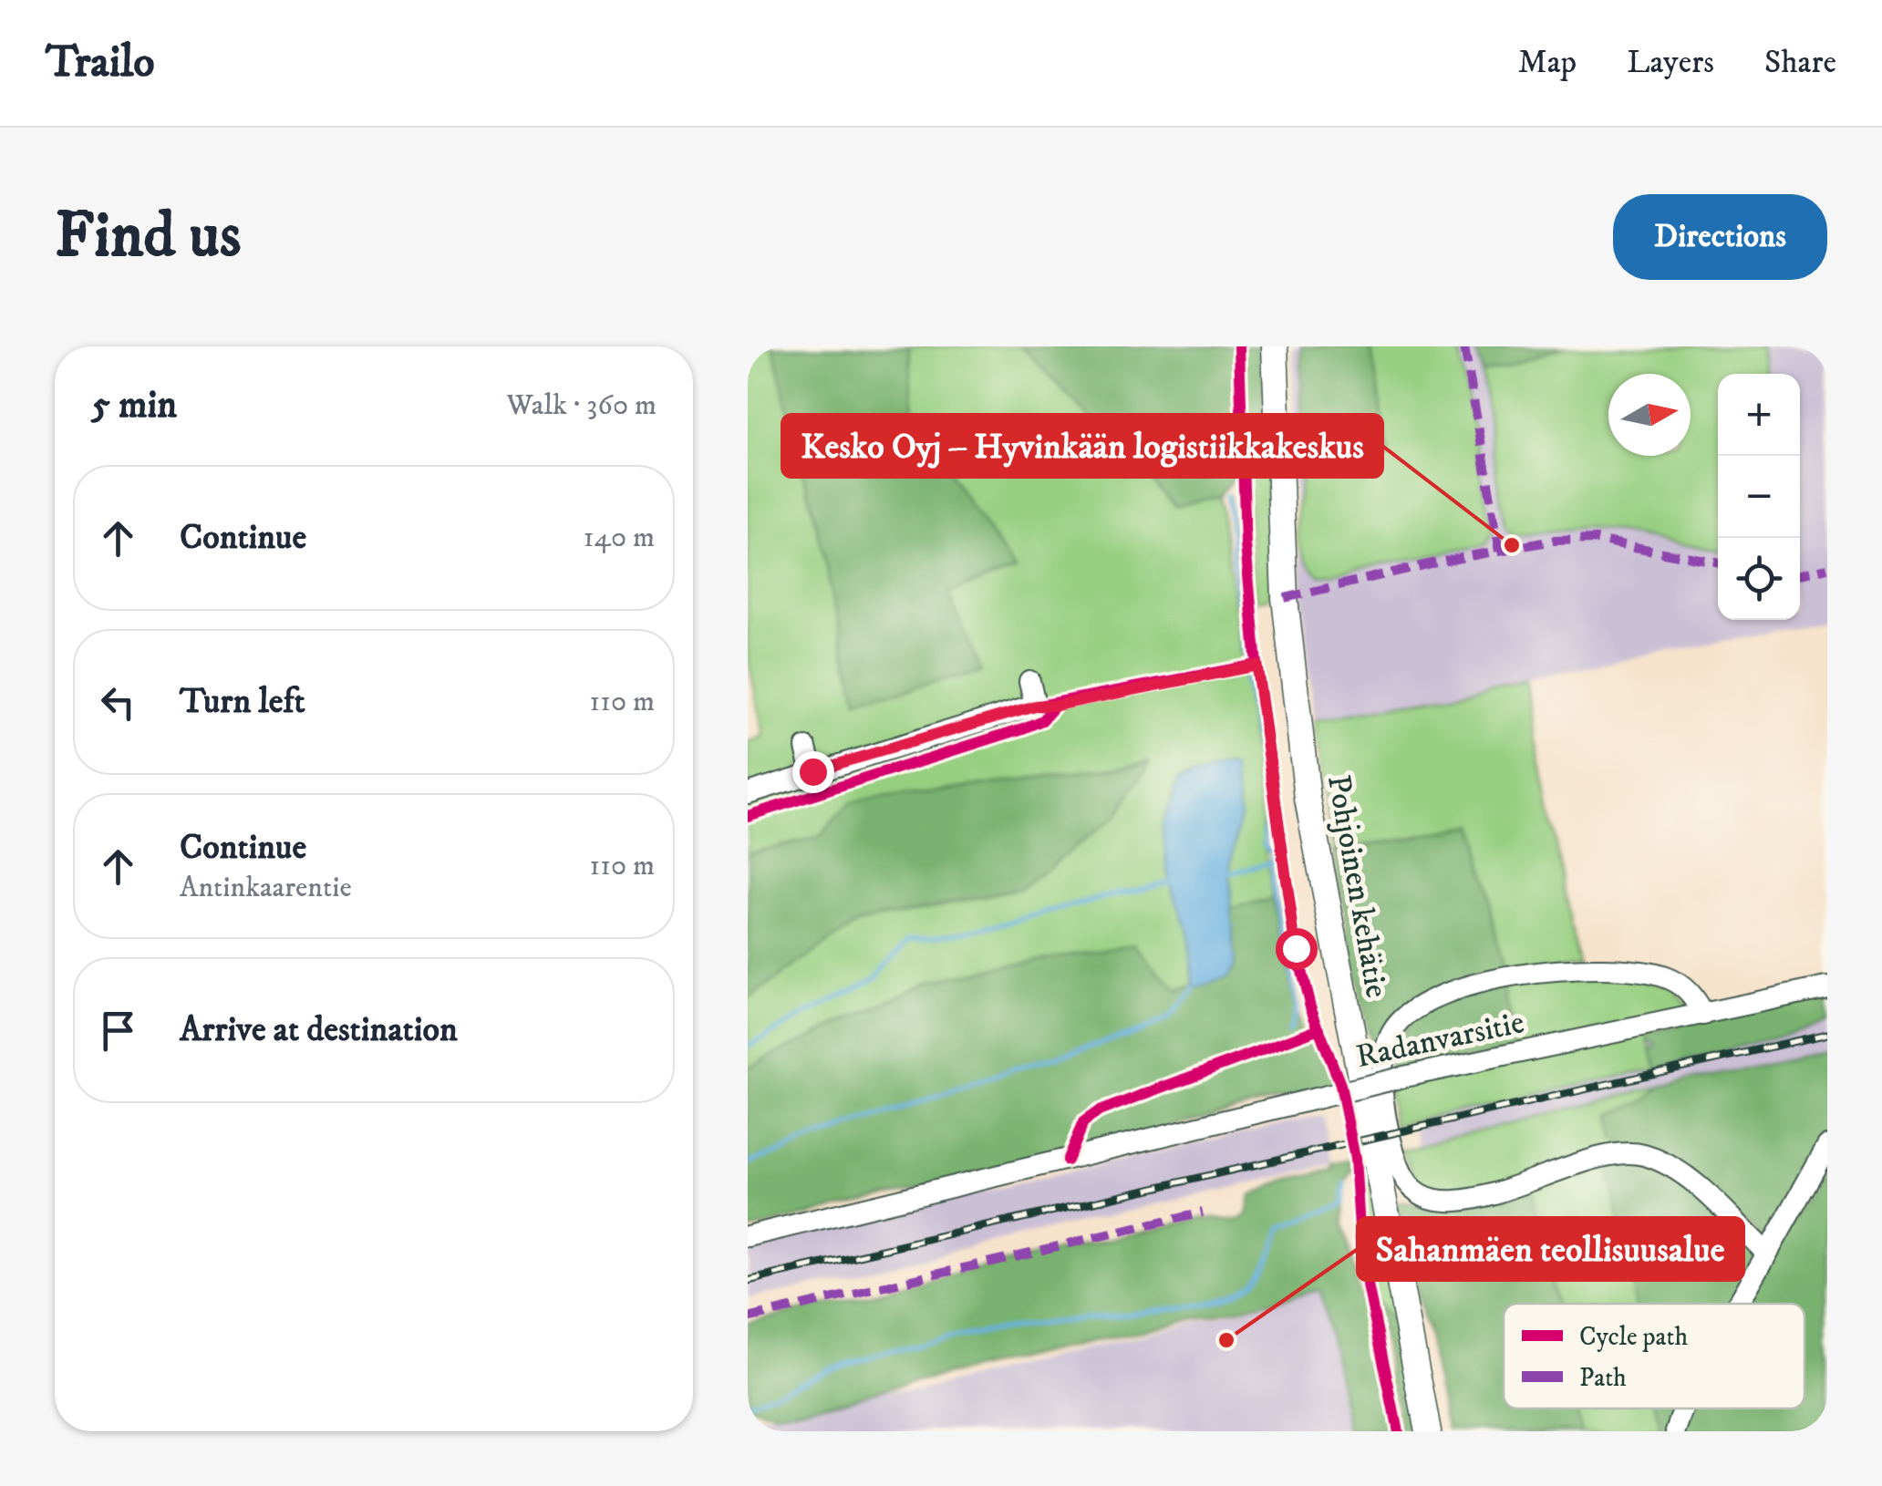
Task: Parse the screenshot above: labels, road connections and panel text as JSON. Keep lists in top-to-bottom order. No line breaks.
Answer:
{"streets":{"main road":["Pohjoinen kehätie"],"street":["Radanvarsitie"]},"places":["Kesko Oyj – Hyvinkään logistiikkakeskus","Sahanmäen teollisuusalue"],"legend":["Cycle path","Path"],"north":"right","page":{"header":"Trailo","nav":["Map","Layers","Share"],"buttons":"Directions","title":"Find us","heading":["5 min","Walk · 360 m"],"map_buttons":["+","−"],"list":[["Continue","140 m"],["Turn left","110 m"],["Continue","Antinkaarentie","110 m"],"Arrive at destination"]}}
